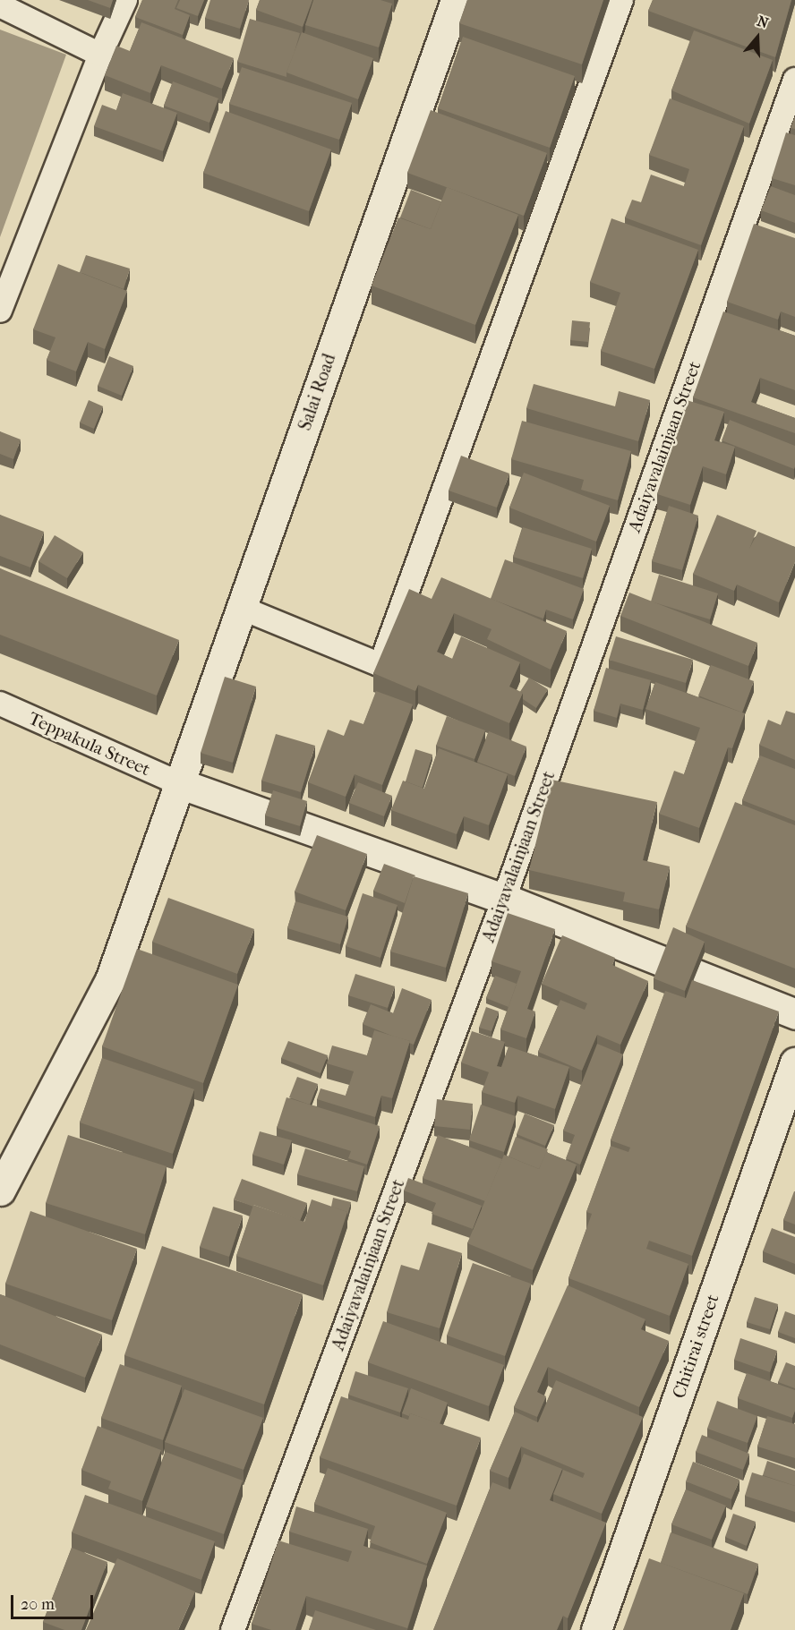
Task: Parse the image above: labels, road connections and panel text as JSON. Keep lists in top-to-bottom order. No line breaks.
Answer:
{"streets":{"main road":["Salai Road","Chitirai street"],"street":["Adaiyavalainjaan Street","Teppakula Street"]},"crossings":[["Salai Road","Teppakula Street"]],"scale_bar":"20 m","north":"top"}
